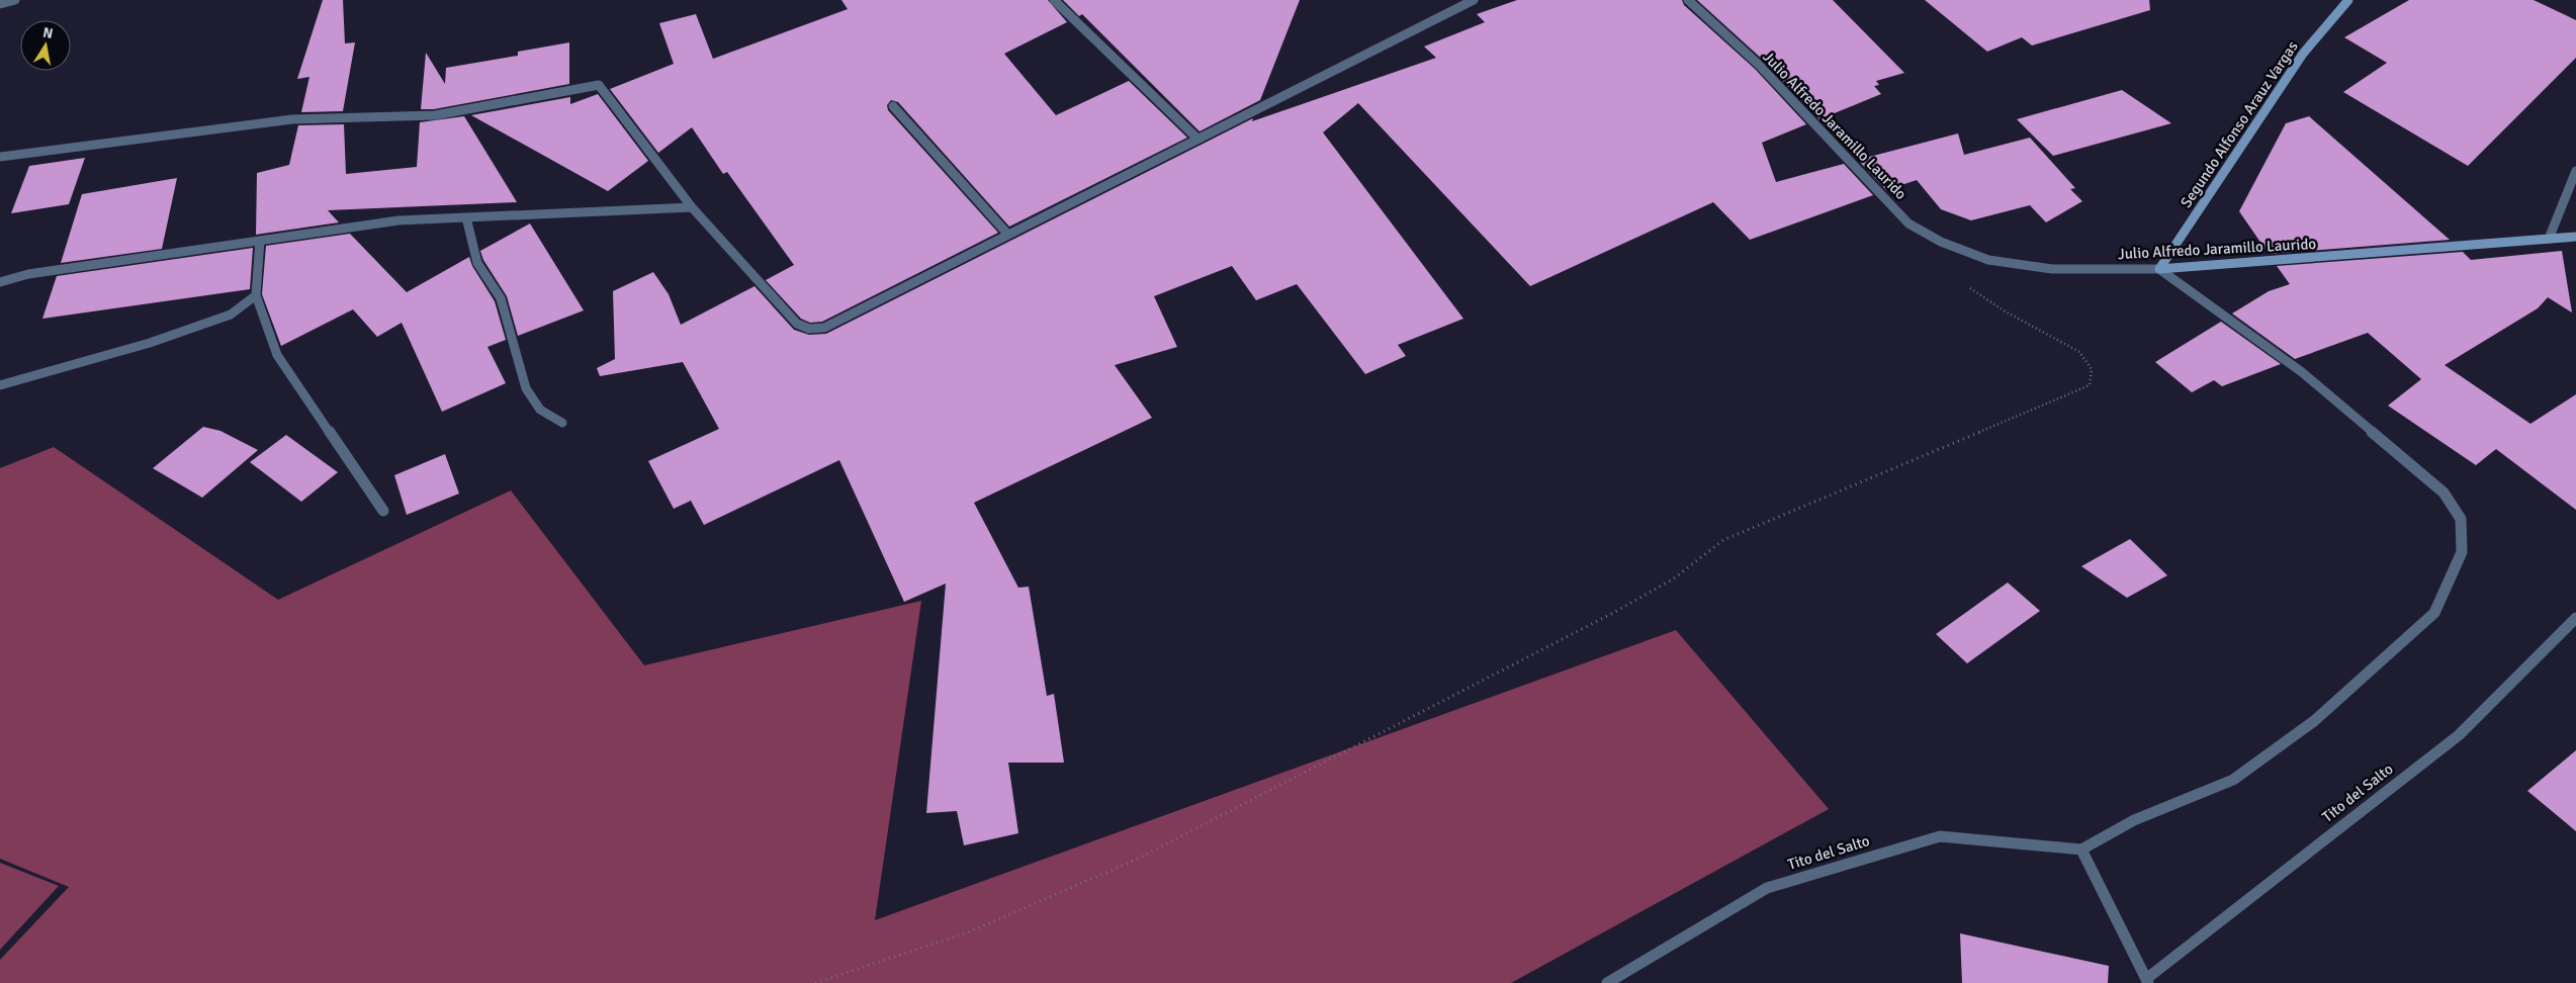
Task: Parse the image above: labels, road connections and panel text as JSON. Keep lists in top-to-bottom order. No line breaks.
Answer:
{"streets":{"street":["Segundo Alfonso Arauz Vargas","Julio Alfredo Jaramillo Laurido","Tito del Salto"]},"crossings":[["Segundo Alfonso Arauz Vargas","Julio Alfredo Jaramillo Laurido"]],"north":"top"}
